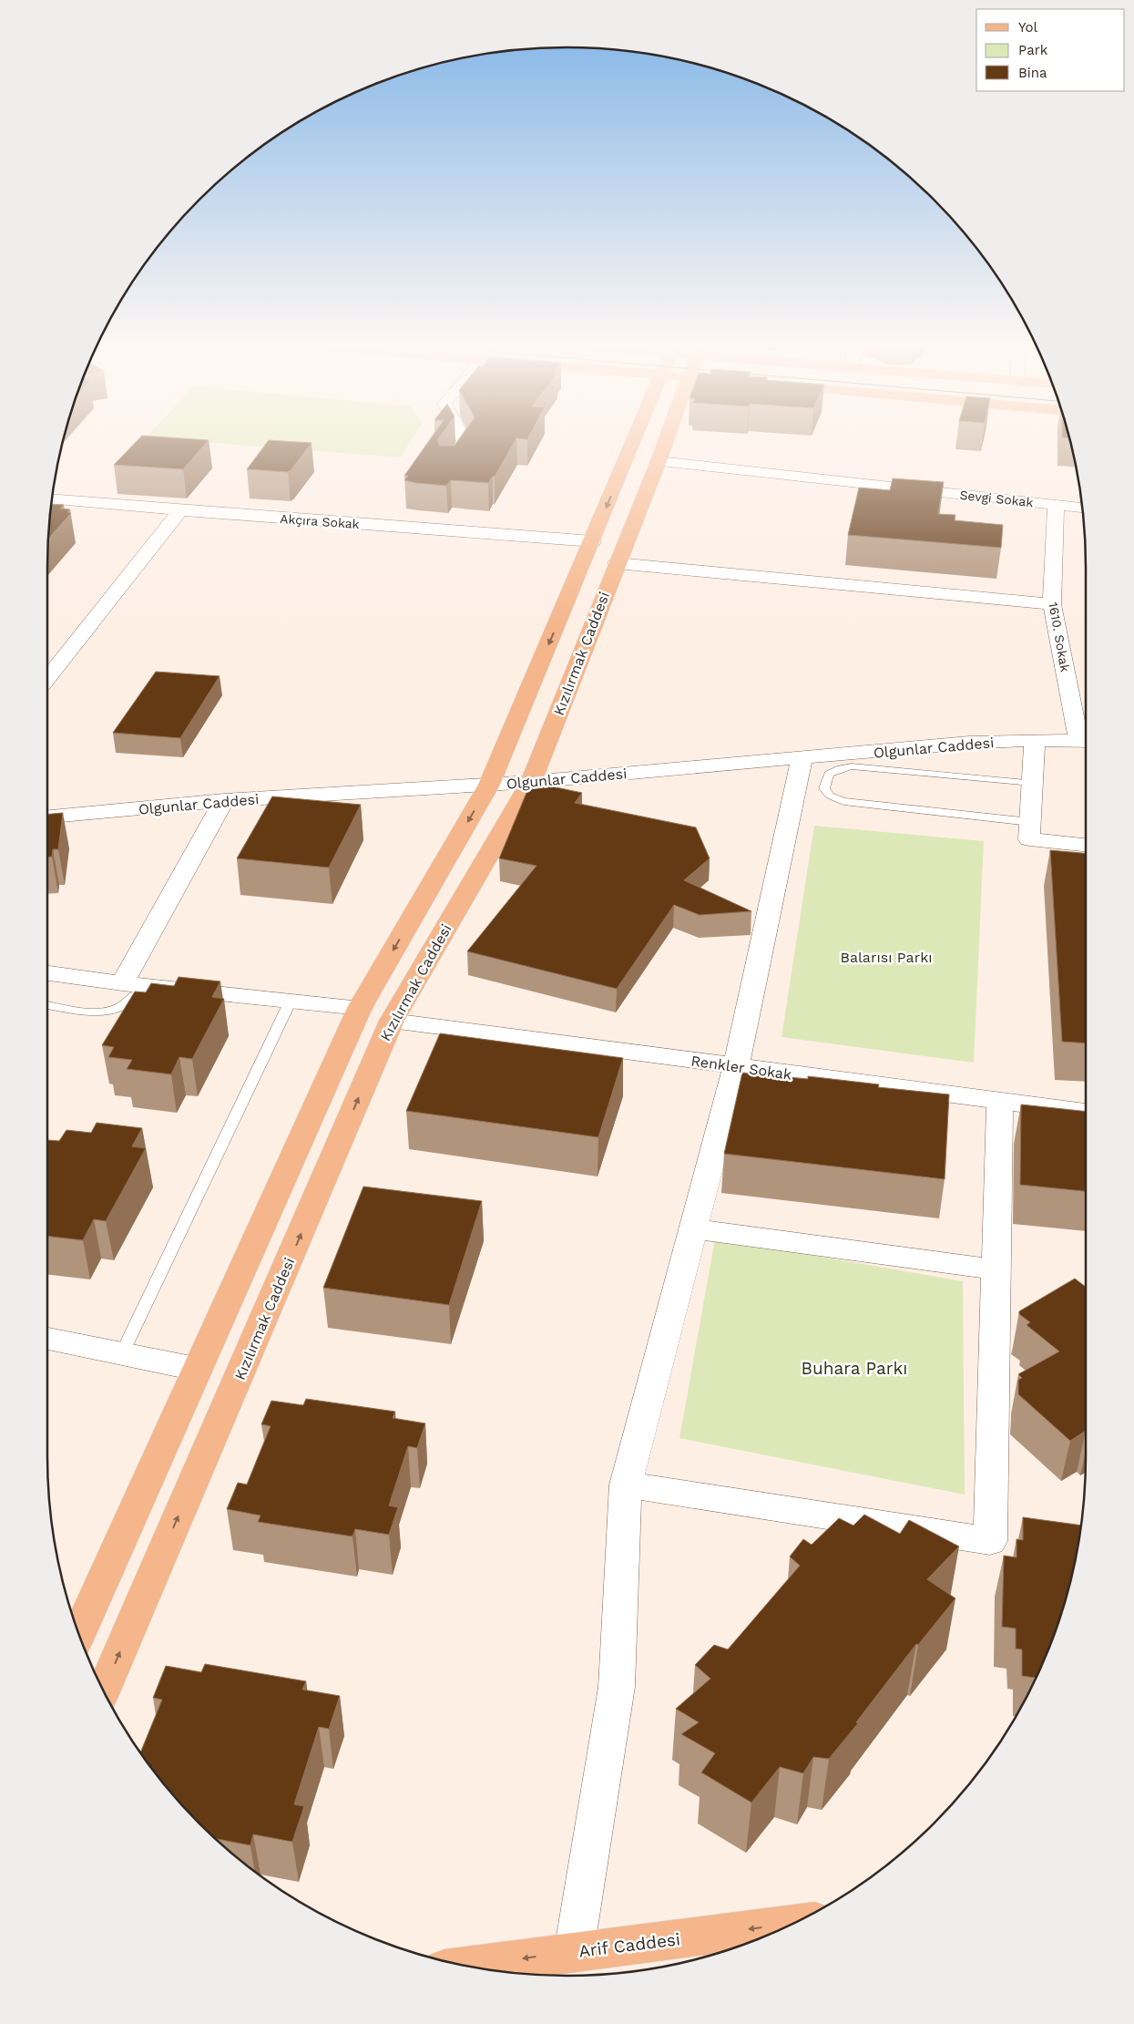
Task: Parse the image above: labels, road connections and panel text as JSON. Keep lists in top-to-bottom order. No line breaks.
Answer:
{"streets":{"main road":["Kızılırmak Caddesi","Arif Caddesi"],"street":["Sevgi Sokak","Akçıra Sokak","1610. Sokak","Olgunlar Caddesi","Renkler Sokak"]},"crossings":[["Sevgi Sokak","1610. Sokak"],["Sevgi Sokak","Kızılırmak Caddesi"],["1610. Sokak","Olgunlar Caddesi"],["Kızılırmak Caddesi","Olgunlar Caddesi"],["Kızılırmak Caddesi","Renkler Sokak"]],"one_way":["Arif Caddesi"],"parks":["Balarısı Parkı","Buhara Parkı"],"legend":["Yol","Park","Bina"]}
